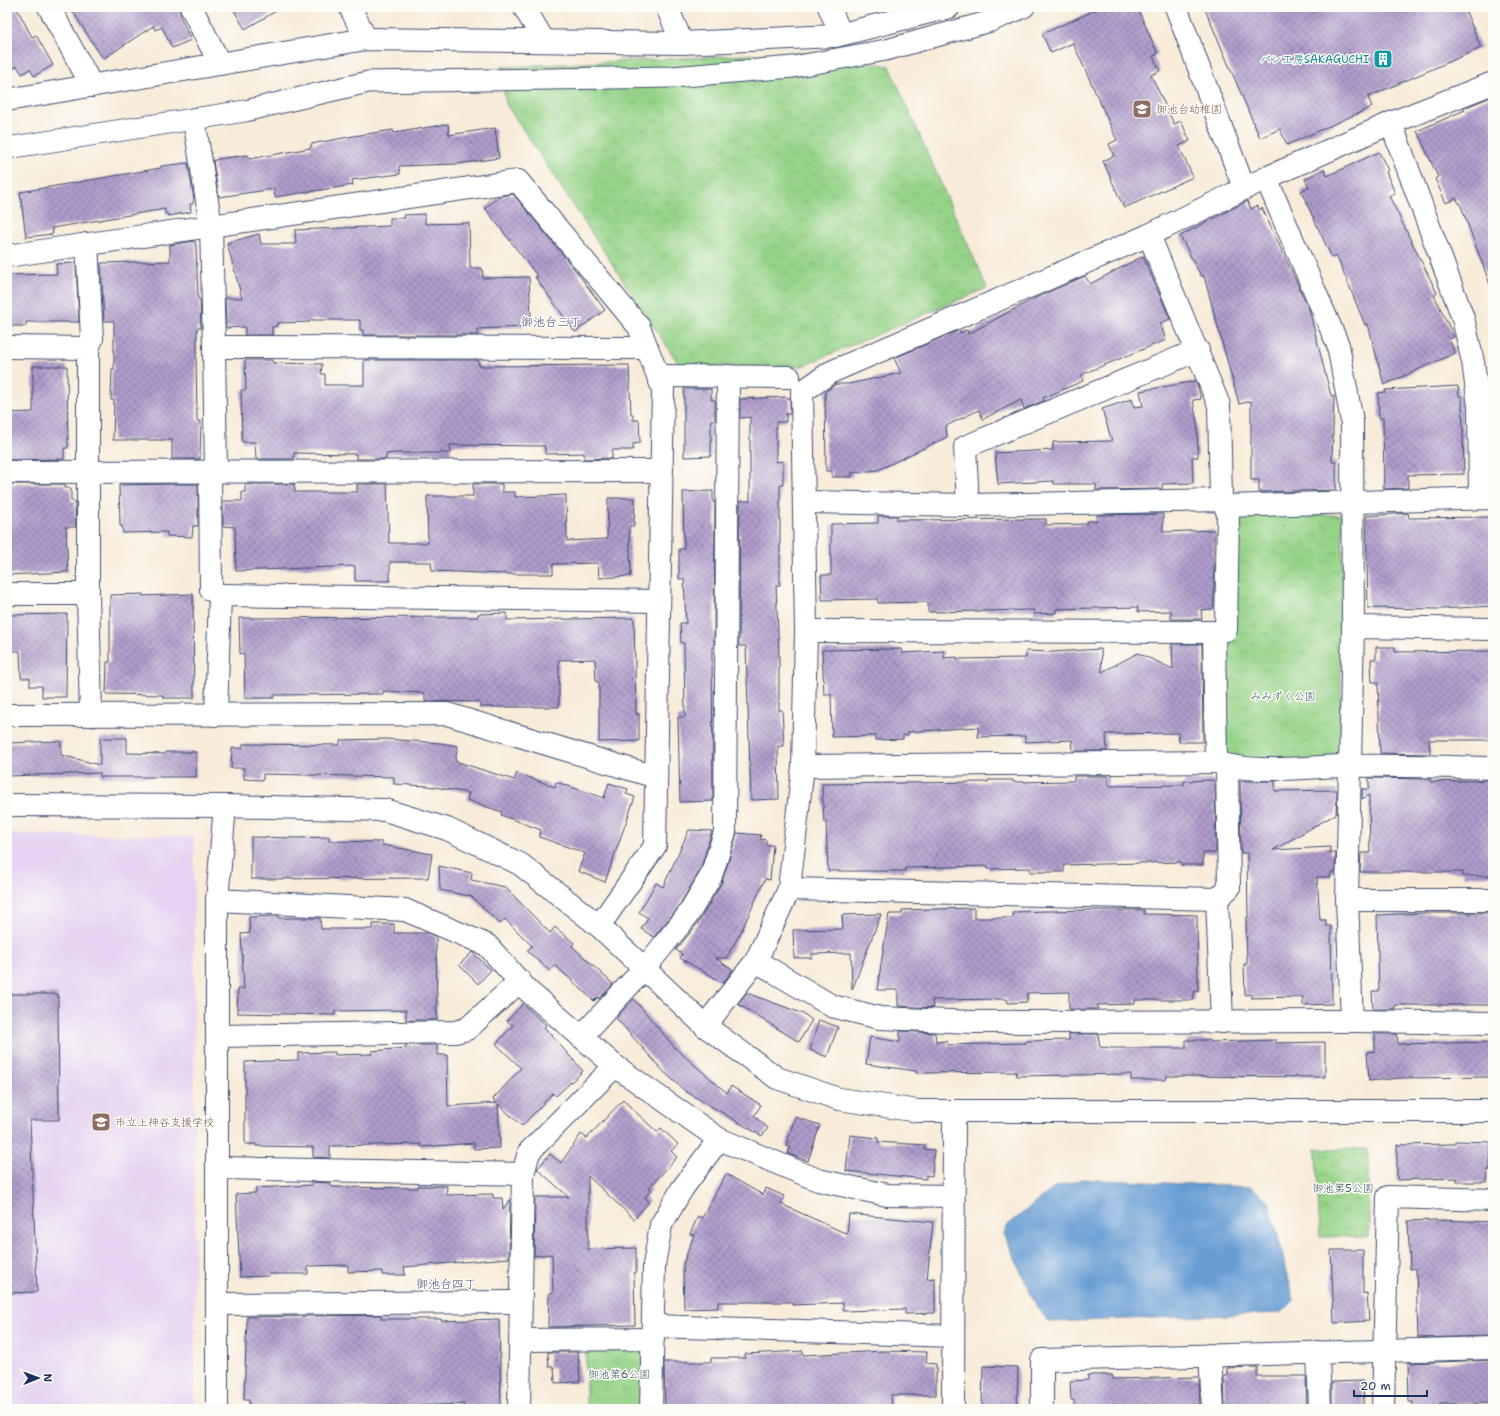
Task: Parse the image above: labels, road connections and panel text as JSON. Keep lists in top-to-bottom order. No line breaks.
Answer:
{"districts":["御池台三丁","御池台四丁"],"parks":["みみずく公園","御池第5公園","御池第6公園"],"places":{"building":["パン工房SAKAGUCHI"],"school or university":["御池台幼稚園","市立上神谷支援学校"]},"scale_bar":"20 m","north":"right"}
